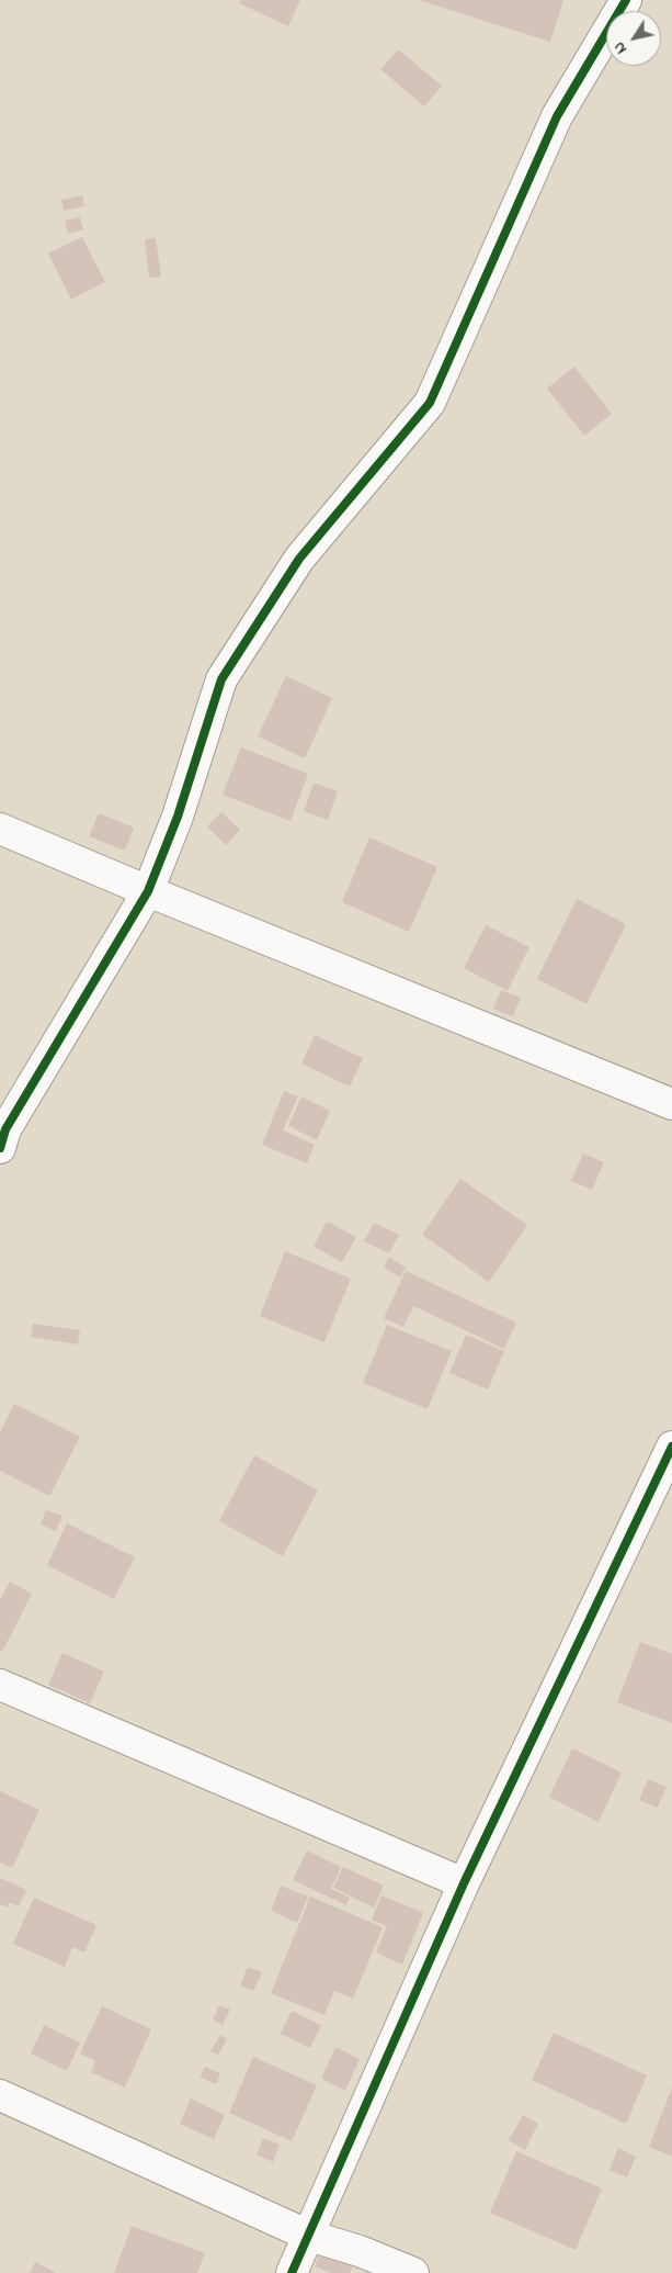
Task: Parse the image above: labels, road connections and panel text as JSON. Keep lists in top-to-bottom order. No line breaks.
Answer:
{"north":"bottom left"}
